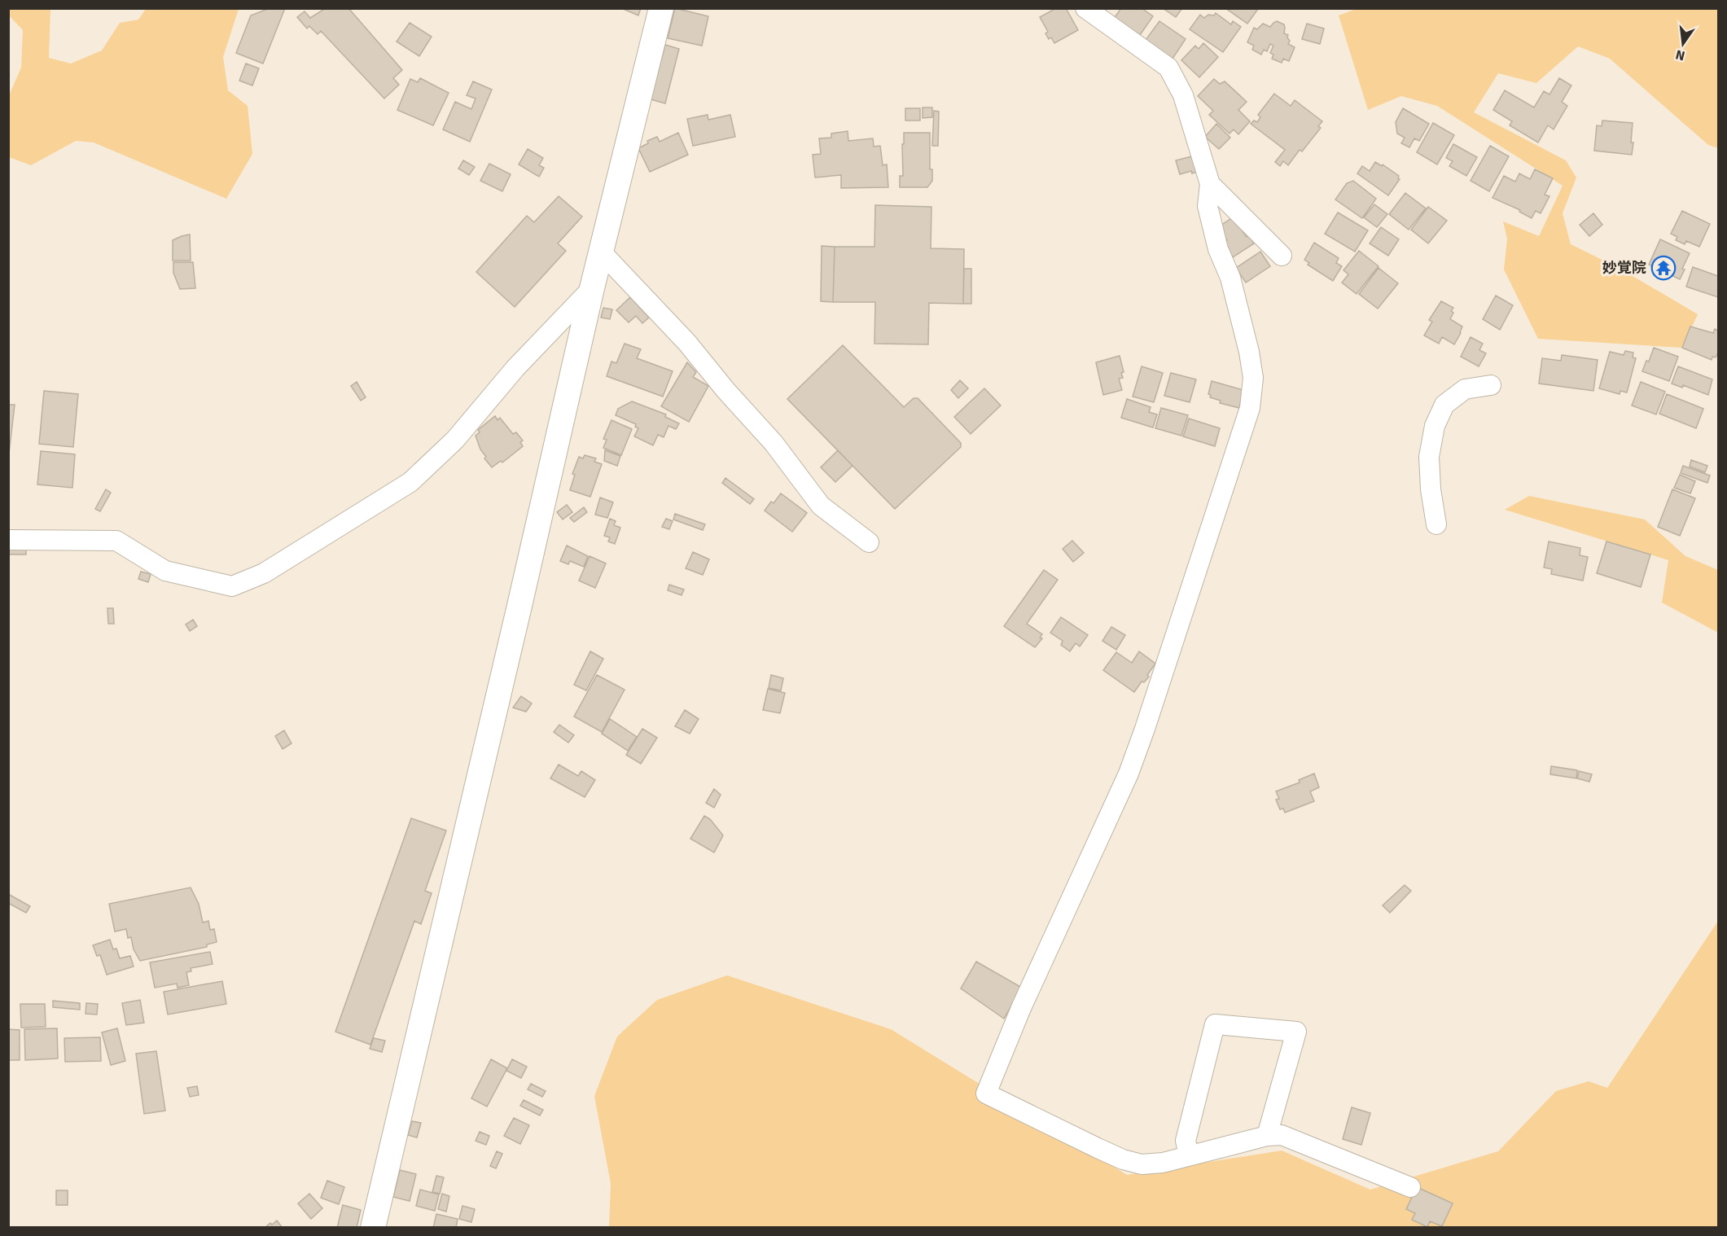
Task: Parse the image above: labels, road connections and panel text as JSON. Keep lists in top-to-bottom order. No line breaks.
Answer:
{"places":{"temple":["妙覚院"]},"north":"bottom"}
